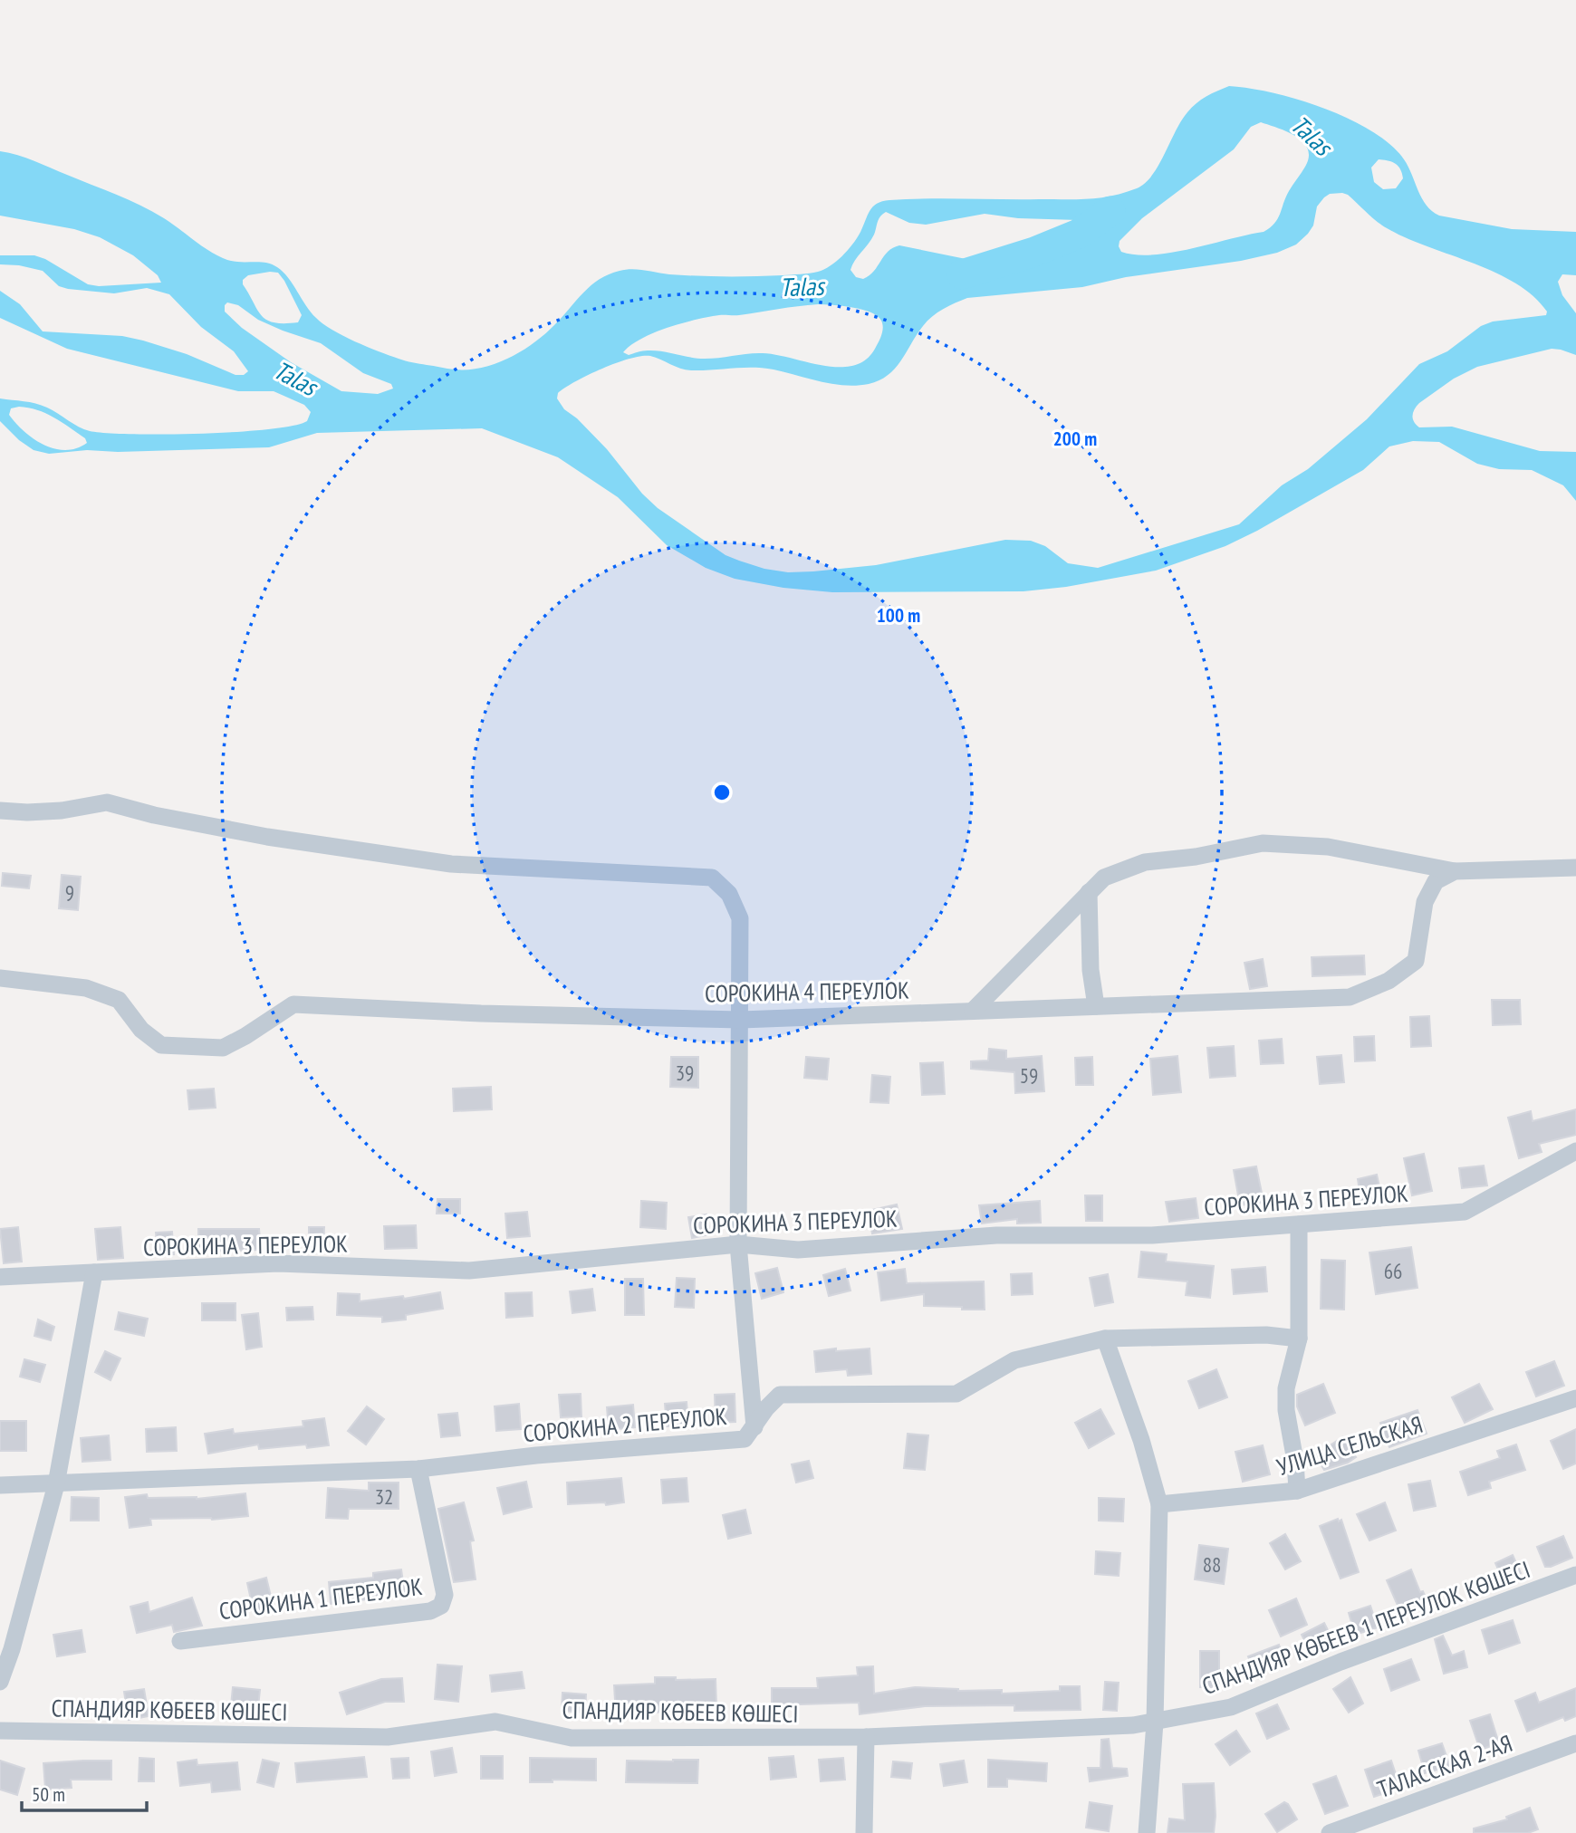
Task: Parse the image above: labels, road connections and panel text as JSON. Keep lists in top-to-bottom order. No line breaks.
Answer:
{"streets":{"street":["СОРОКИНА 4 ПЕРЕУЛОК","СОРОКИНА 3 ПЕРЕУЛОК","СОРОКИНА 2 ПЕРЕУЛОК","УЛИЦА СЕЛЬСКАЯ","СОРОКИНА 1 ПЕРЕУЛОК","СПАНДИЯР КӨБЕЕВ 1 ПЕРЕУЛОК КӨШЕСІ","СПАНДИЯР КӨБЕЕВ КӨШЕСІ","ТАЛАССКАЯ 2-АЯ"]},"crossings":[["СОРОКИНА 2 ПЕРЕУЛОК","СОРОКИНА 1 ПЕРЕУЛОК"],["СПАНДИЯР КӨБЕЕВ 1 ПЕРЕУЛОК КӨШЕСІ","СПАНДИЯР КӨБЕЕВ КӨШЕСІ"]],"water":["Talas"],"house_numbers":["9","39","59","66","32","88"],"scale_bar":"50 m","rings":["200 m","100 m"]}
